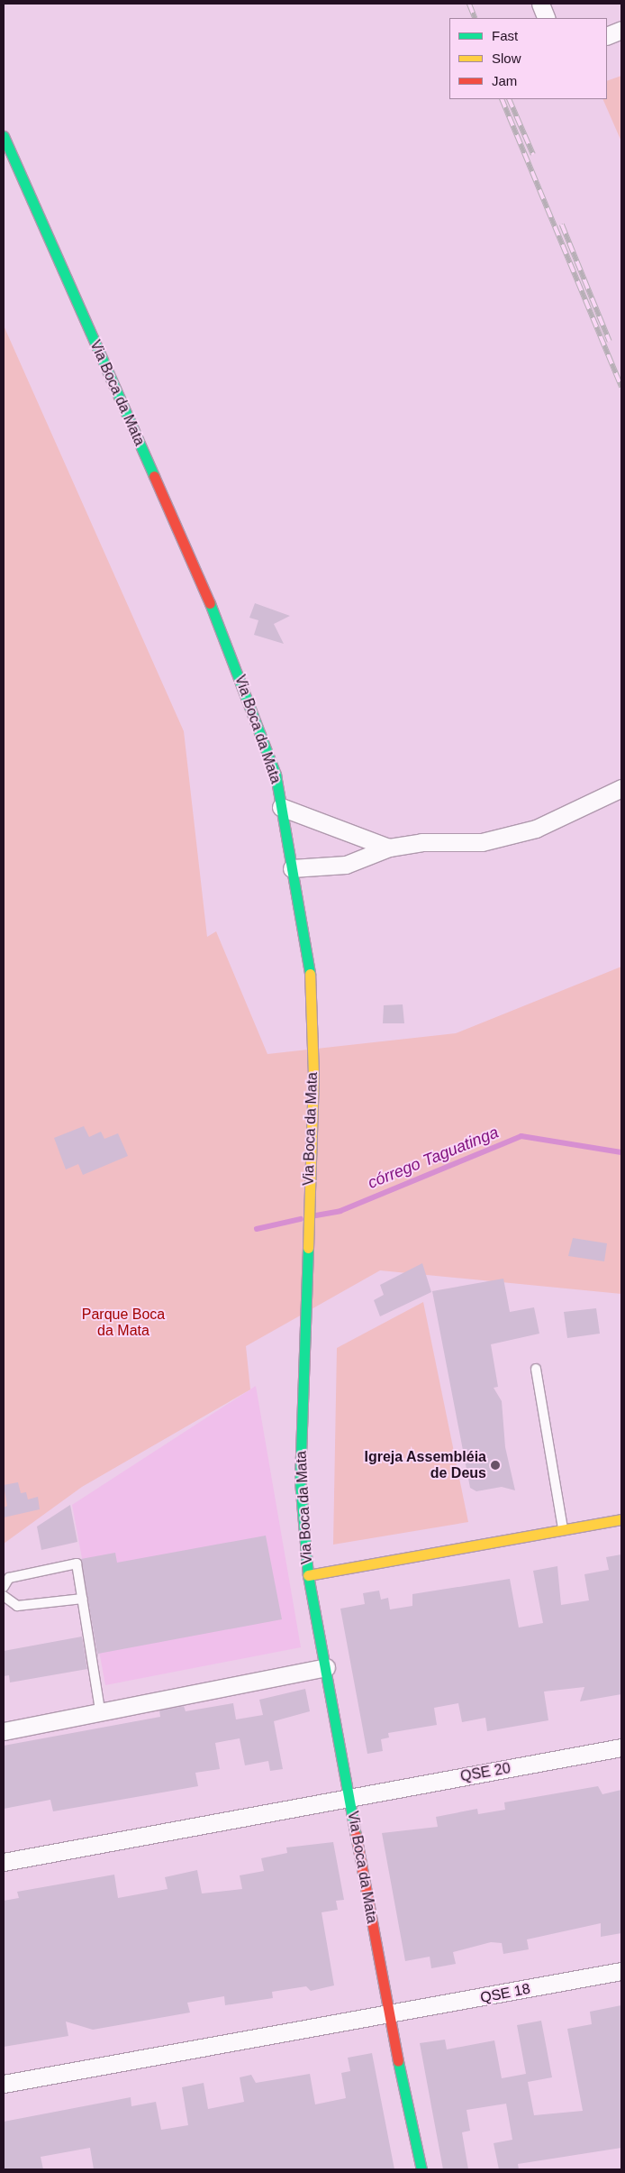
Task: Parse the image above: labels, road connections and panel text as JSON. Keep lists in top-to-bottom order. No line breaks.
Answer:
{"streets":{"street":["Via Boca da Mata","QSE 20","QSE 18"]},"crossings":[["Via Boca da Mata","QSE 20"],["Via Boca da Mata","QSE 18"]],"water":["córrego Taguatinga"],"parks":["Parque Boca da Mata"],"places":["Igreja Assembléia de Deus"],"legend":["Fast","Slow","Jam"]}
